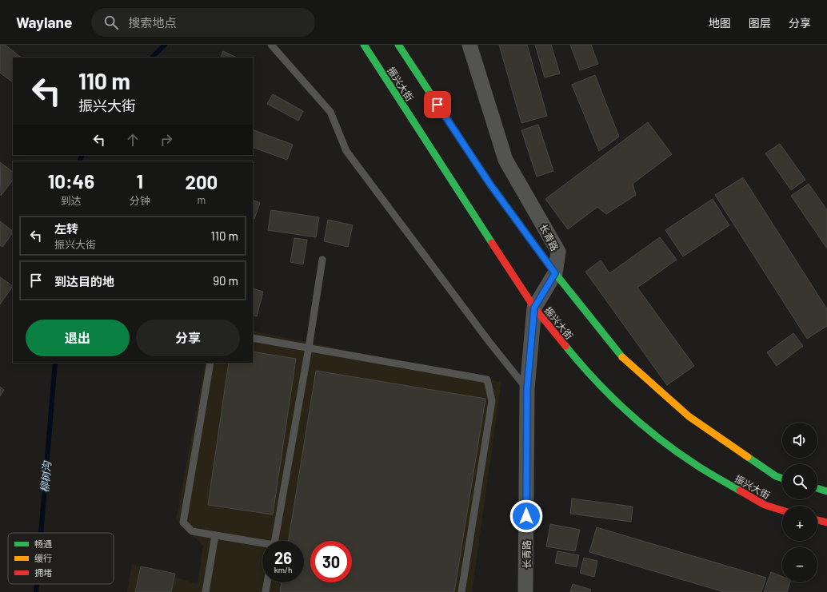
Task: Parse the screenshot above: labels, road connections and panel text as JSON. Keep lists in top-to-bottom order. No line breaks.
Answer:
{"streets":{"street":["振兴大街","长青路"]},"crossings":[["振兴大街","长青路"]],"water":["柳树沟"],"legend":["畅通","缓行","拥堵"],"page":{"header":"Waylane","search":"搜索地点","nav":["地图","图层","分享"],"turn":["110 m","振兴大街"],"eta":["10:46","到达","1","分钟","200","m"],"list":[{"name":"左转","note":"振兴大街","value":"110 m"},{"name":"到达目的地","value":"90 m"}],"buttons":["退出","分享"],"map_buttons":["+","−"],"speed":"26 km/h","limit":"30"}}
